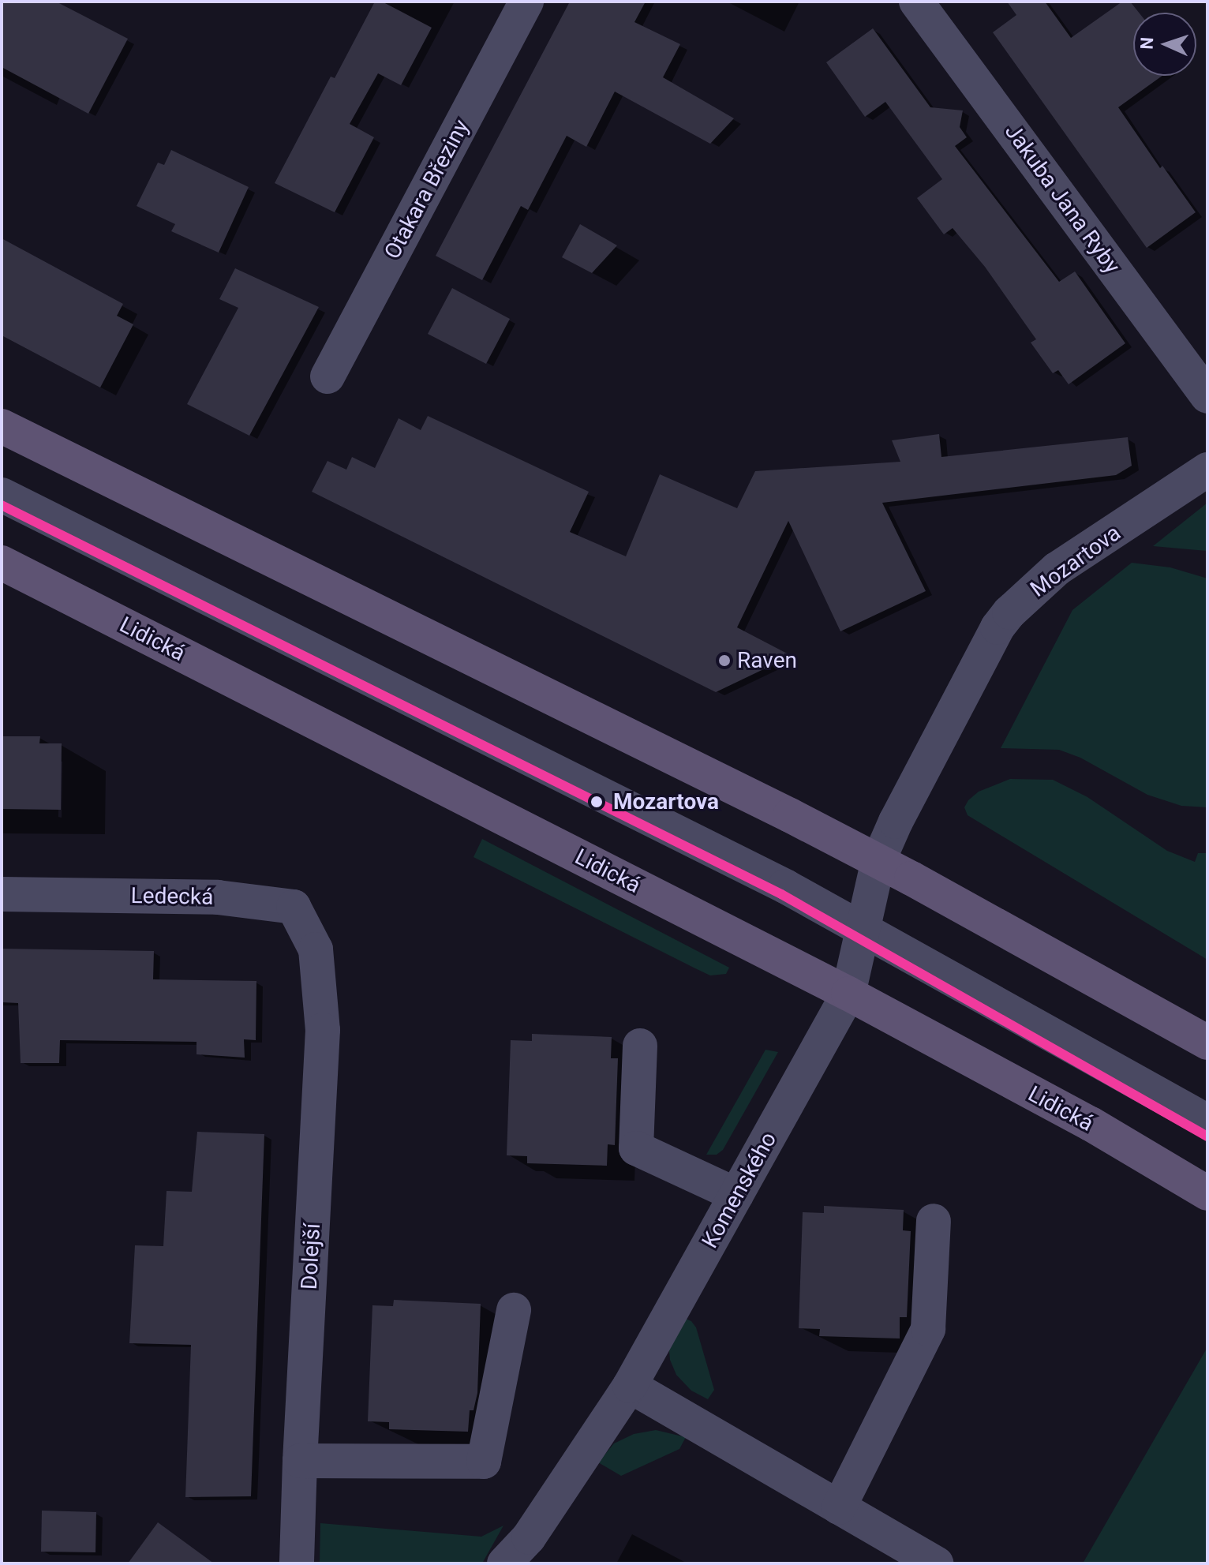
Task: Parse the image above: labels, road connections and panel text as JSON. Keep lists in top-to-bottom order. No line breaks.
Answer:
{"streets":{"main road":["Lidická"],"street":["Otakara Březiny","Jakuba Jana Ryby","Mozartova","Ledecká","Komenského","Dolejší"]},"crossings":[["Mozartova","Lidická"],["Mozartova","Komenského"],["Lidická","Komenského"],["Ledecká","Dolejší"]],"places":["Raven","Mozartova"],"north":"left"}
